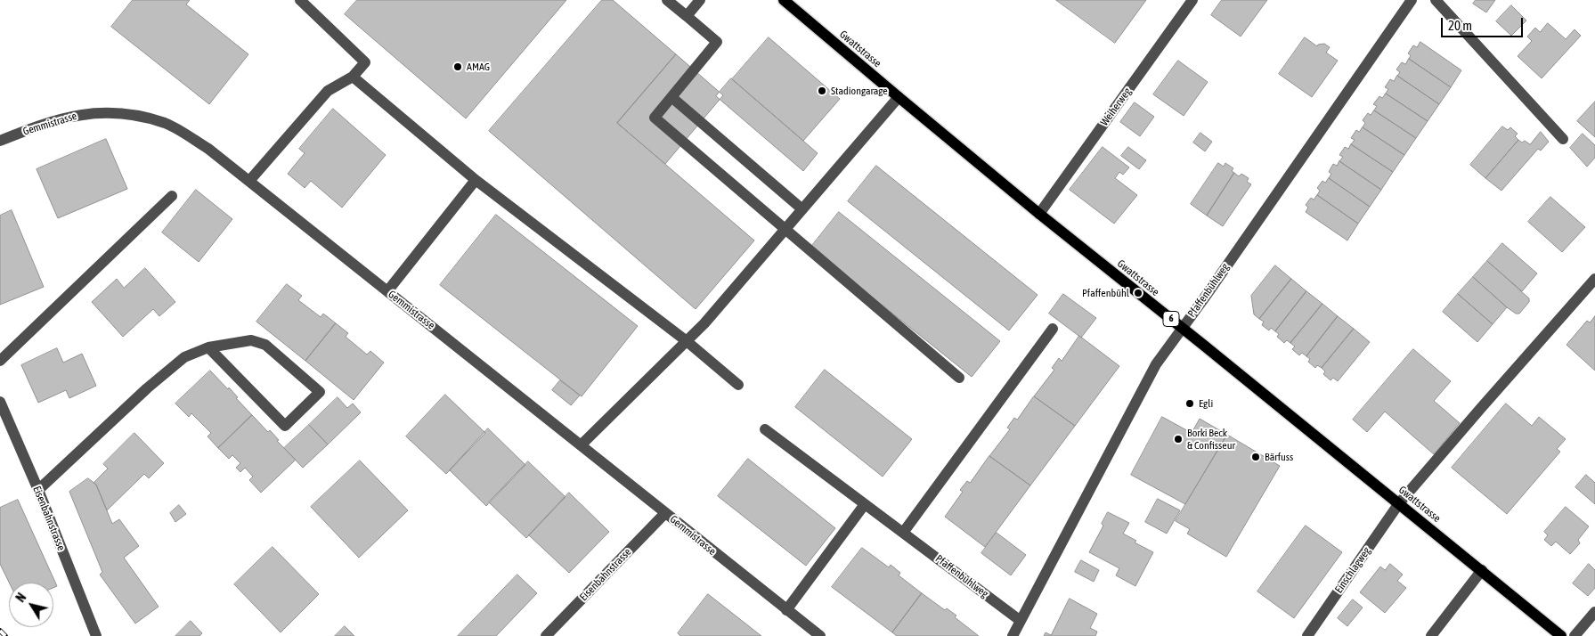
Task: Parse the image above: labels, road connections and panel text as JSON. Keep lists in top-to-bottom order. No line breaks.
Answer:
{"streets":{"main road":["Gwattstrasse","6"],"street":["Weiherweg","Gemmistrasse","Pfaffenbühlweg","Eisenbahnstrasse","Einschlagweg"]},"crossings":[["Gwattstrasse","Weiherweg"],["Gwattstrasse","Pfaffenbühlweg"],["Gwattstrasse","Einschlagweg"],["Gemmistrasse","Eisenbahnstrasse"]],"places":["AMAG","Stadiongarage","Pfaffenbühl","Egli","Borki Beck & Confisseur","Bärfuss"],"scale_bar":"20 m","north":"top left"}
